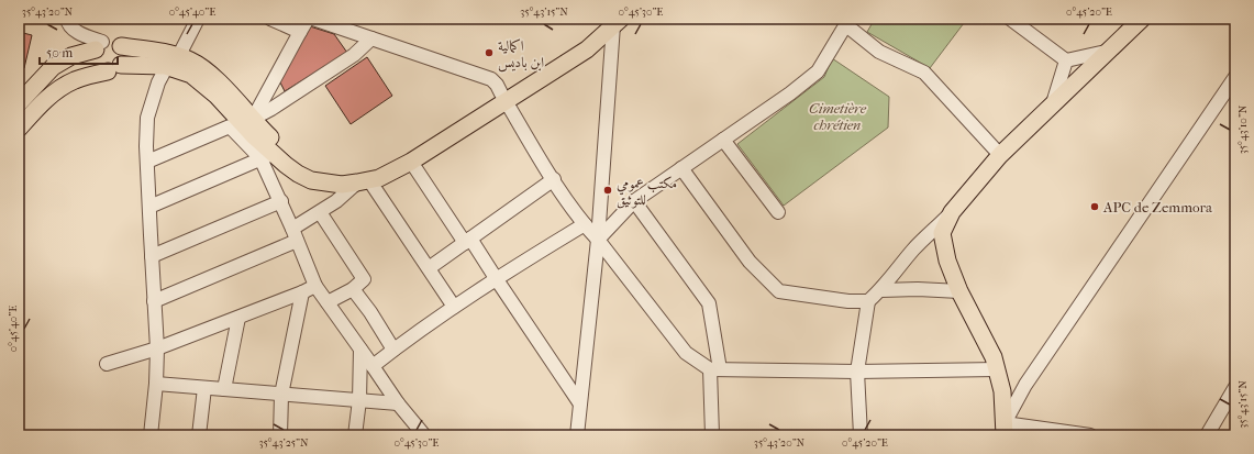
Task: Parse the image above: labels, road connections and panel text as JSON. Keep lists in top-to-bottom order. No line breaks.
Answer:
{"parks":["Cimetière chrétien"],"places":["اكمالية ابن باديس","مكتب عمومي للتوثيق","APC de Zemmora"],"scale_bar":"50 m","coordinates":["35°43'20\"N","0°45'40\"E","35°43'15\"N","0°45'30\"E","0°45'20\"E","35°43'10\"N","35°43'25\"N"]}
